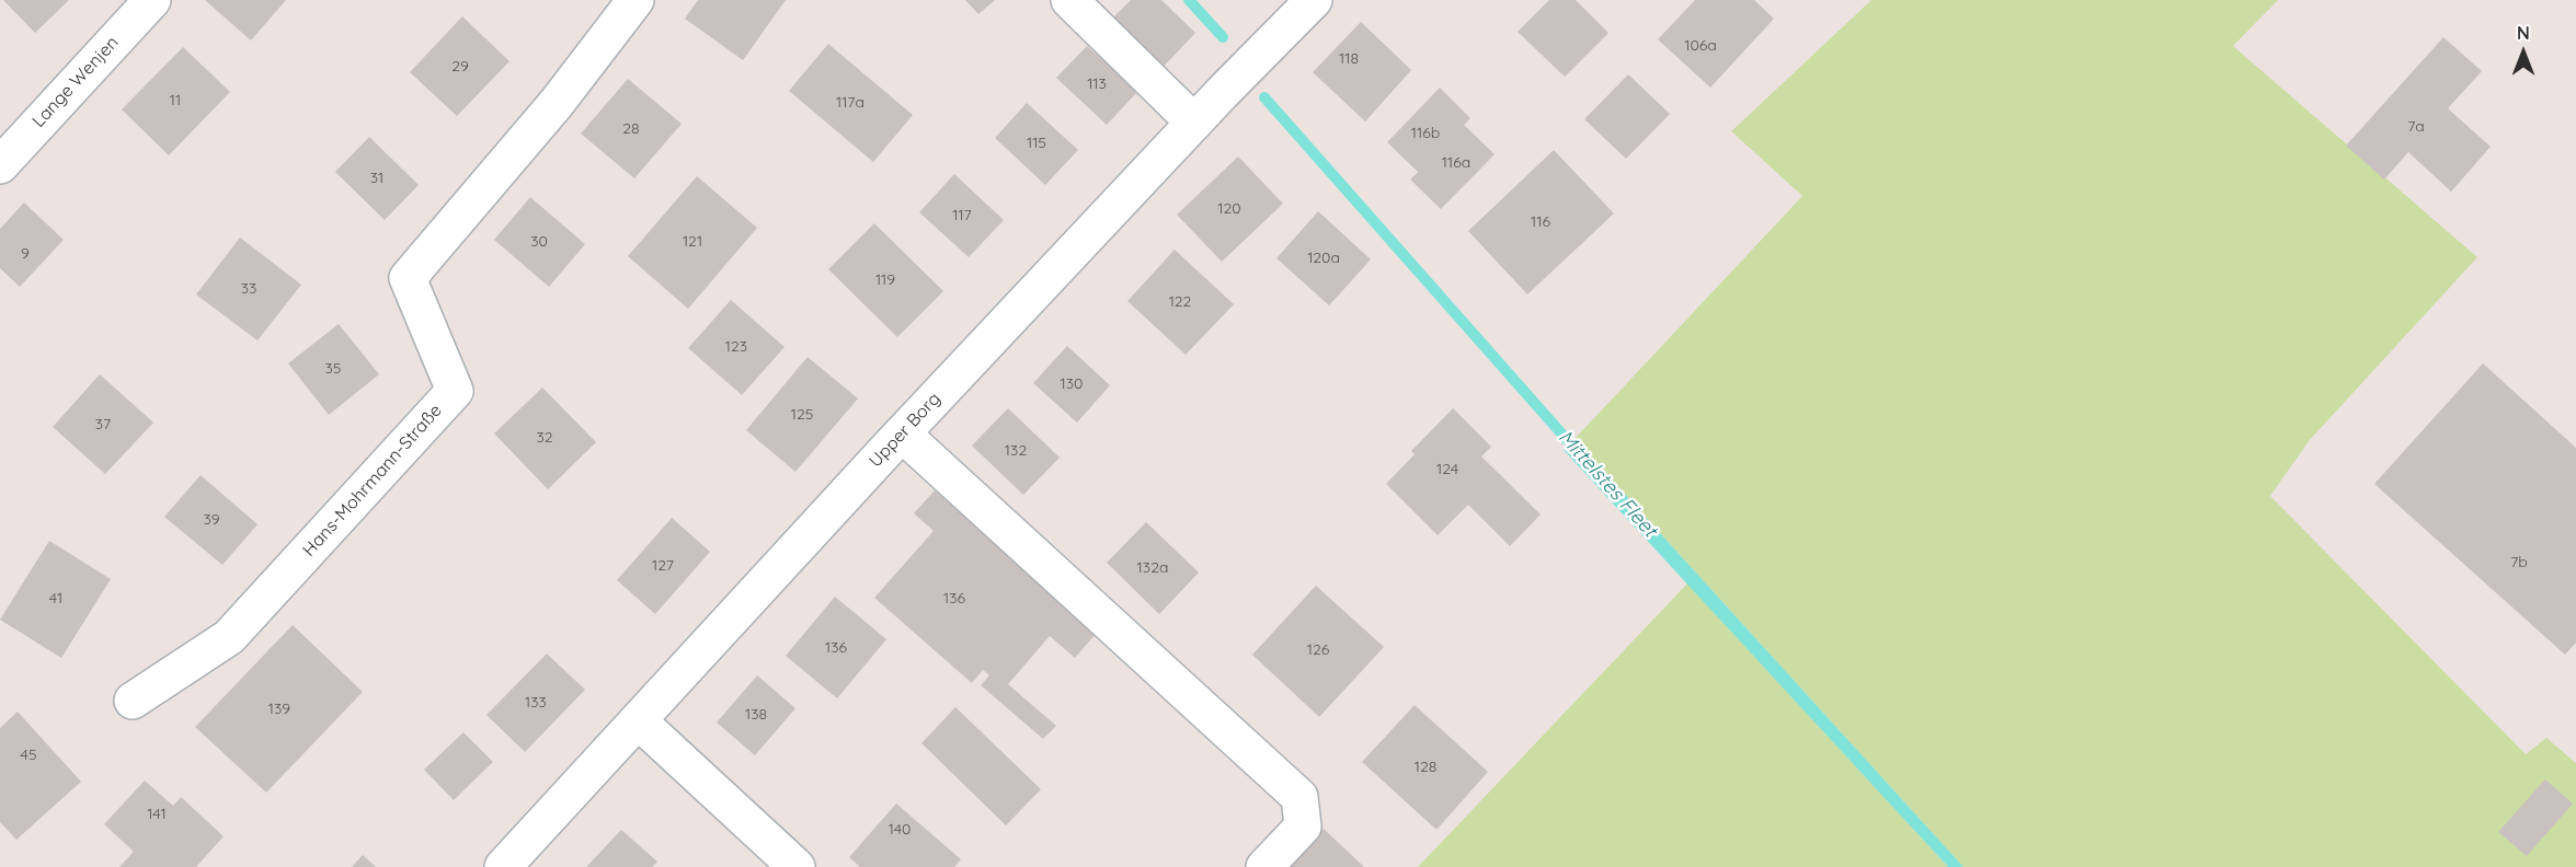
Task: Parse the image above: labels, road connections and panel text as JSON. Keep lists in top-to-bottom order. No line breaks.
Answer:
{"streets":{"street":["Lange Wenjen","Upper Borg","Hans-Mohrmann-Straße"]},"water":["Mittelstes Fleet"],"house_numbers":["106a","118","29","113","11","117a","7a","28","116b","115","116a","31","120","117","116","30","121","9","120a","119","33","122","123","35","130","125","37","32","132","124","39","7b","127","132a","41","136","136","126","133","139","138","45","128","141","140"],"north":"top"}
